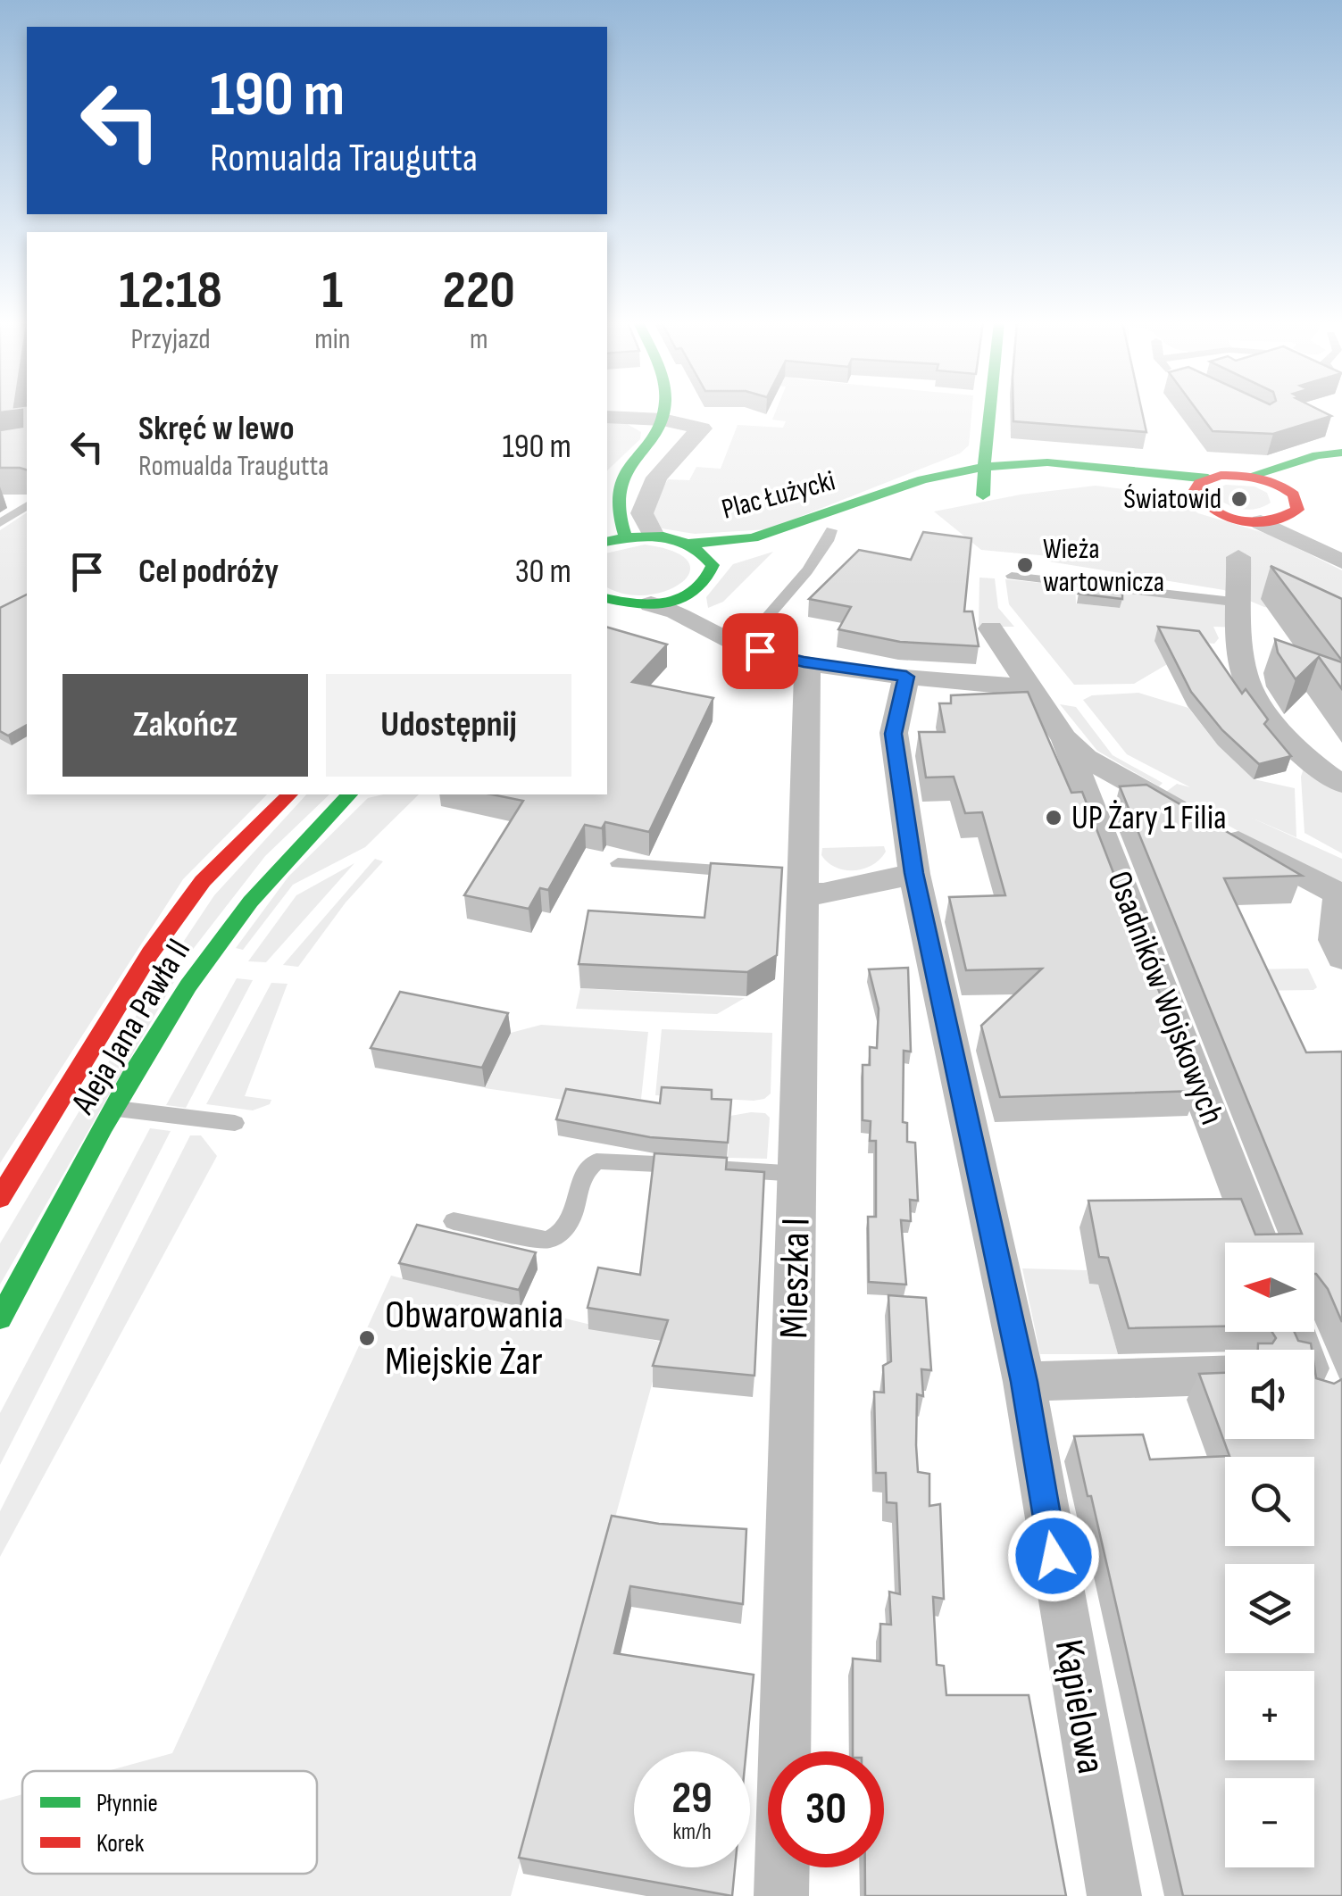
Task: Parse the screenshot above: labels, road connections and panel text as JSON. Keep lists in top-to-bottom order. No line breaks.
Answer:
{"streets":{"street":["Plac Łużycki","Osadników Wojskowych","Aleja Jana Pawła II","Mieszka I","Kąpielowa"]},"places":["Światowid","Wieża wartownicza","UP Żary 1 Filia","Obwarowania Miejskie Żar"],"legend":["Płynnie","Korek"],"north":"left","page":{"turn":["190 m","Romualda Traugutta"],"eta":["12:18","Przyjazd","1","min","220","m"],"list":[{"name":"Skręć w lewo","note":"Romualda Traugutta","value":"190 m"},{"name":"Cel podróży","value":"30 m"}],"buttons":["Zakończ","Udostępnij"],"map_buttons":["+","−"],"speed":"29 km/h","limit":"30"}}
